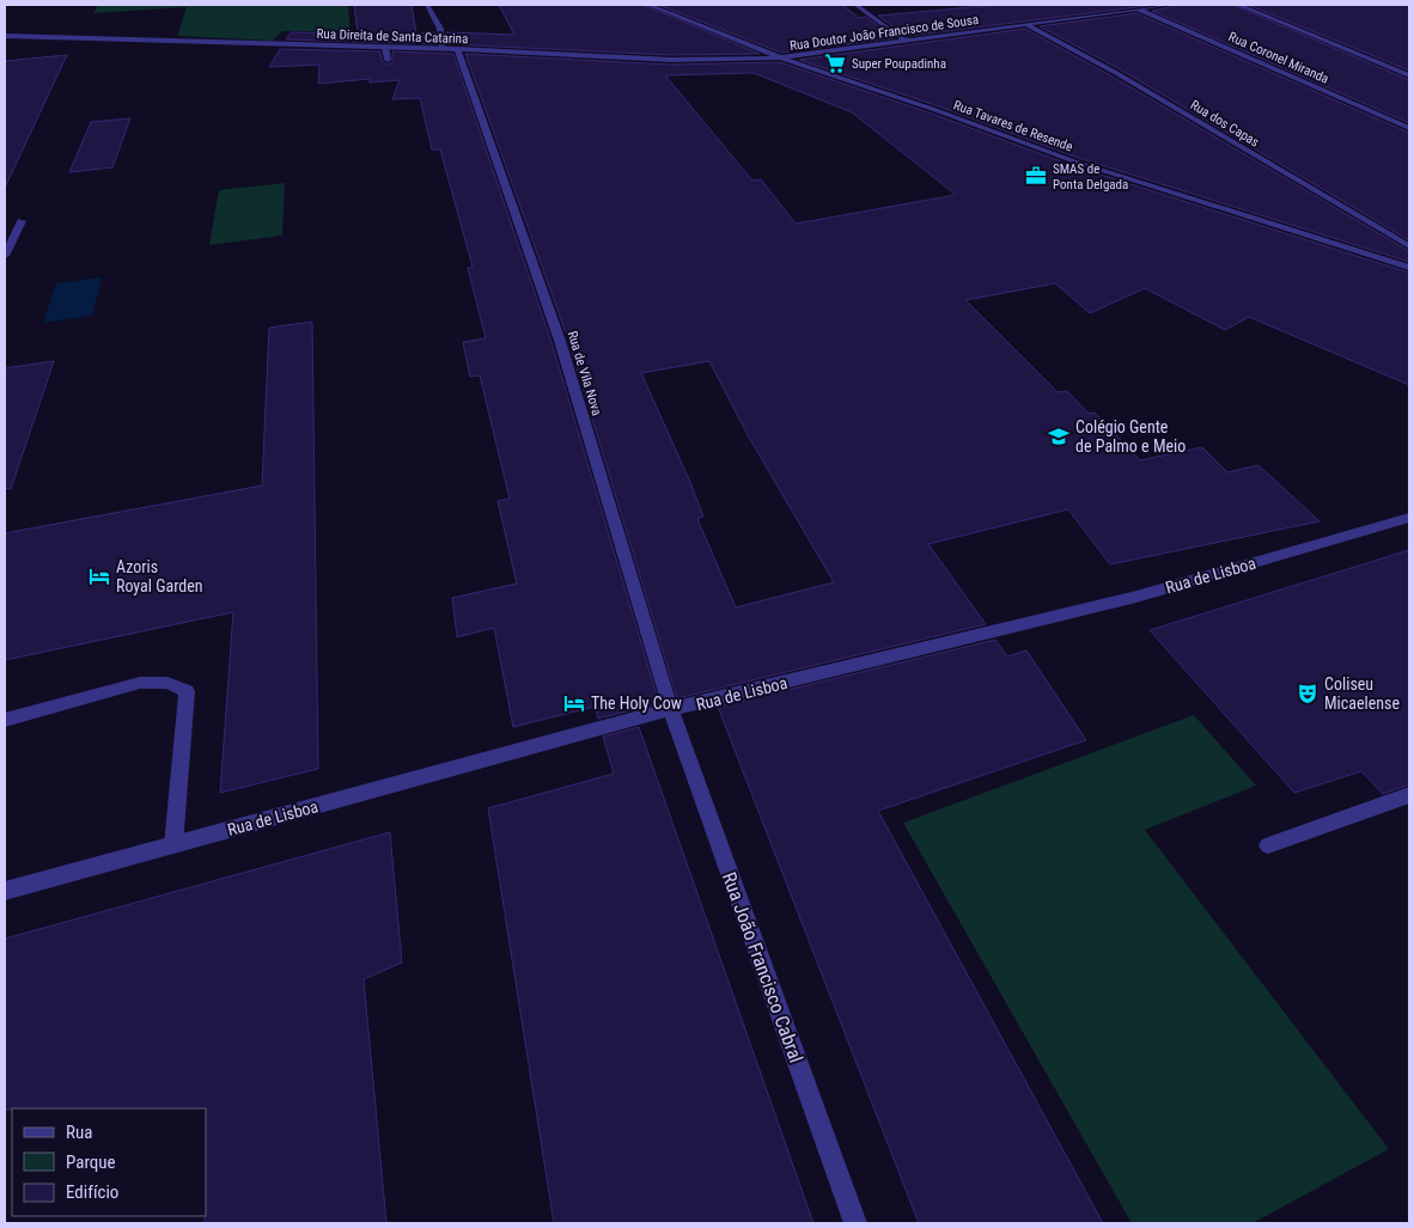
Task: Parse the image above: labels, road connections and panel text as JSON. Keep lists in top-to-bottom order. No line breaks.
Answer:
{"streets":{"street":["Rua Doutor João Francisco de Sousa","Rua Direita de Santa Catarina","Rua Coronel Miranda","Rua dos Capas","Rua Tavares de Resende","Rua de Vila Nova","Rua de Lisboa","Rua João Francisco Cabral"]},"crossings":[["Rua Doutor João Francisco de Sousa","Rua Direita de Santa Catarina"],["Rua Doutor João Francisco de Sousa","Rua Coronel Miranda"],["Rua Doutor João Francisco de Sousa","Rua dos Capas"],["Rua Doutor João Francisco de Sousa","Rua Tavares de Resende"],["Rua Direita de Santa Catarina","Rua Tavares de Resende"],["Rua Direita de Santa Catarina","Rua de Vila Nova"],["Rua de Vila Nova","Rua de Lisboa"],["Rua de Vila Nova","Rua João Francisco Cabral"],["Rua de Lisboa","Rua João Francisco Cabral"]],"places":{"supermarket":["Super Poupadinha"],"office":["SMAS de Ponta Delgada"],"school or university":["Colégio Gente de Palmo e Meio"],"hotel":["Azoris Royal Garden","The Holy Cow"],"theatre":["Coliseu Micaelense"]},"legend":["Rua","Parque","Edifício"]}
